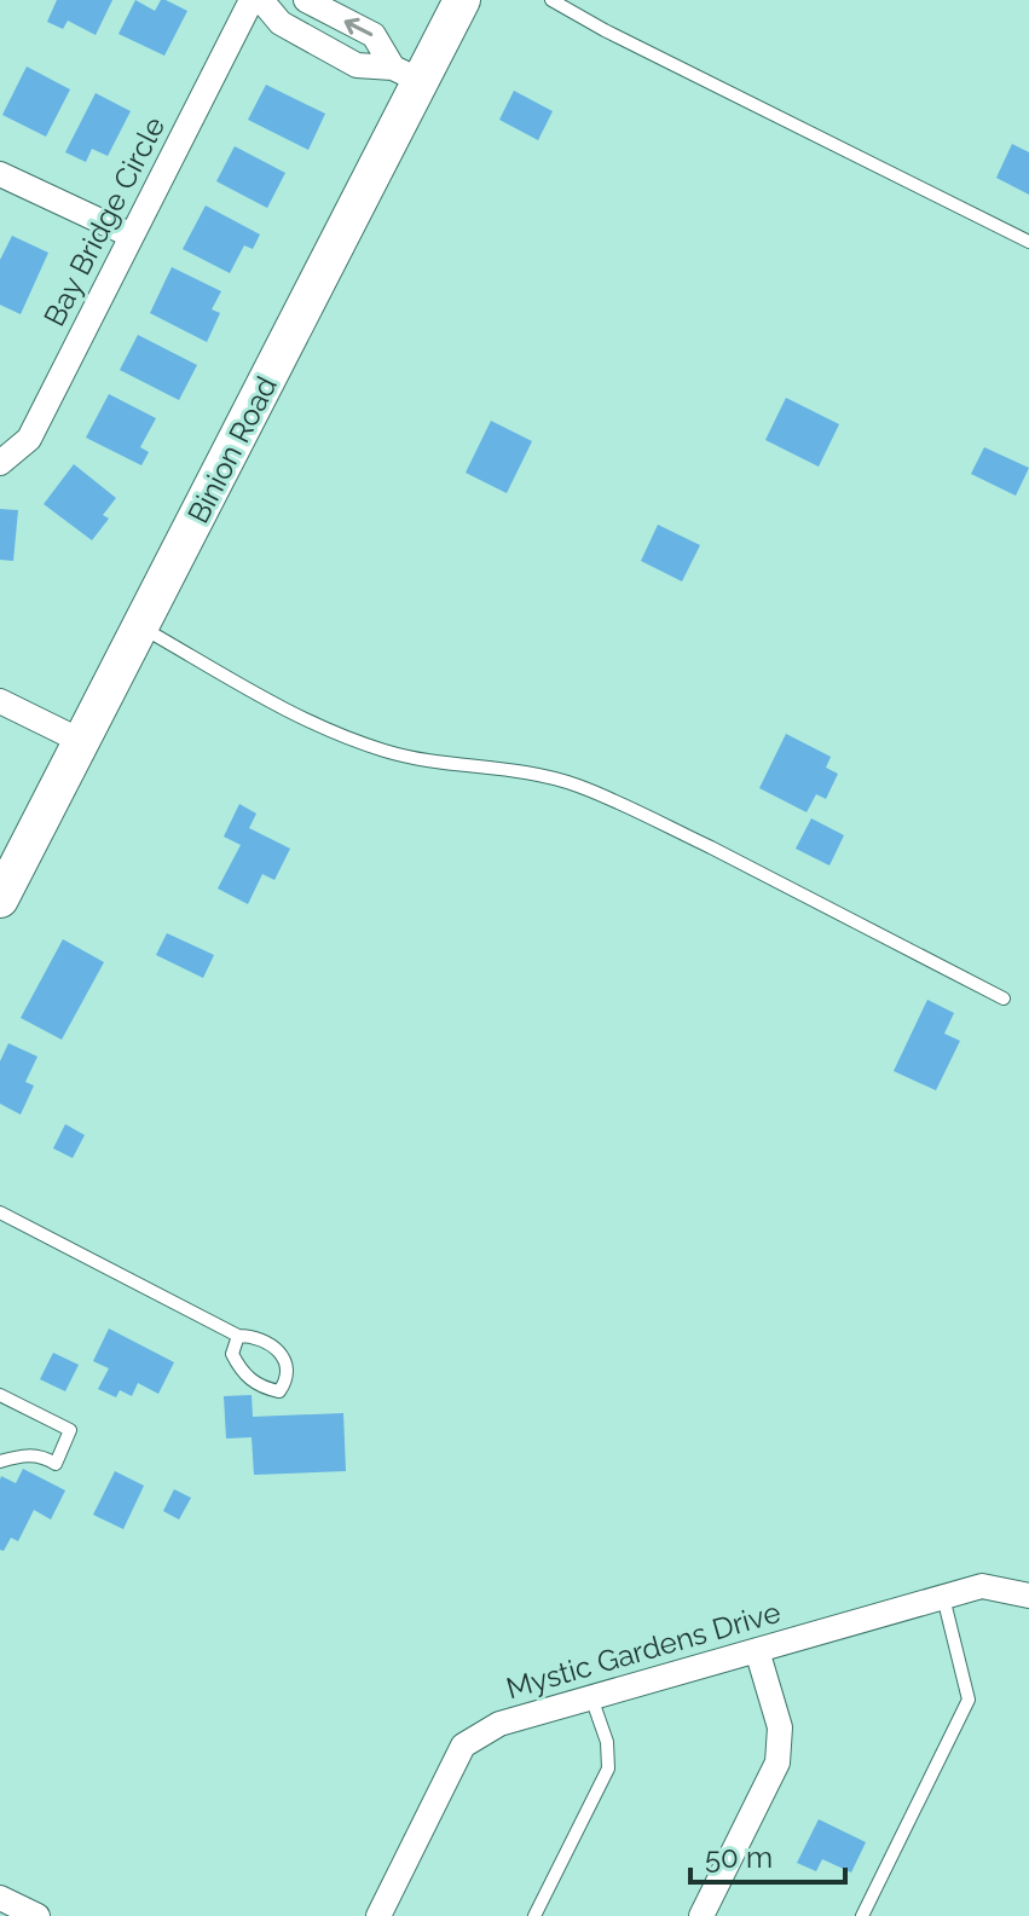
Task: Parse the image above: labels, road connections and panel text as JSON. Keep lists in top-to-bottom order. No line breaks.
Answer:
{"streets":{"main road":["Binion Road"],"street":["Bay Bridge Circle","Mystic Gardens Drive"]},"scale_bar":"50 m"}
